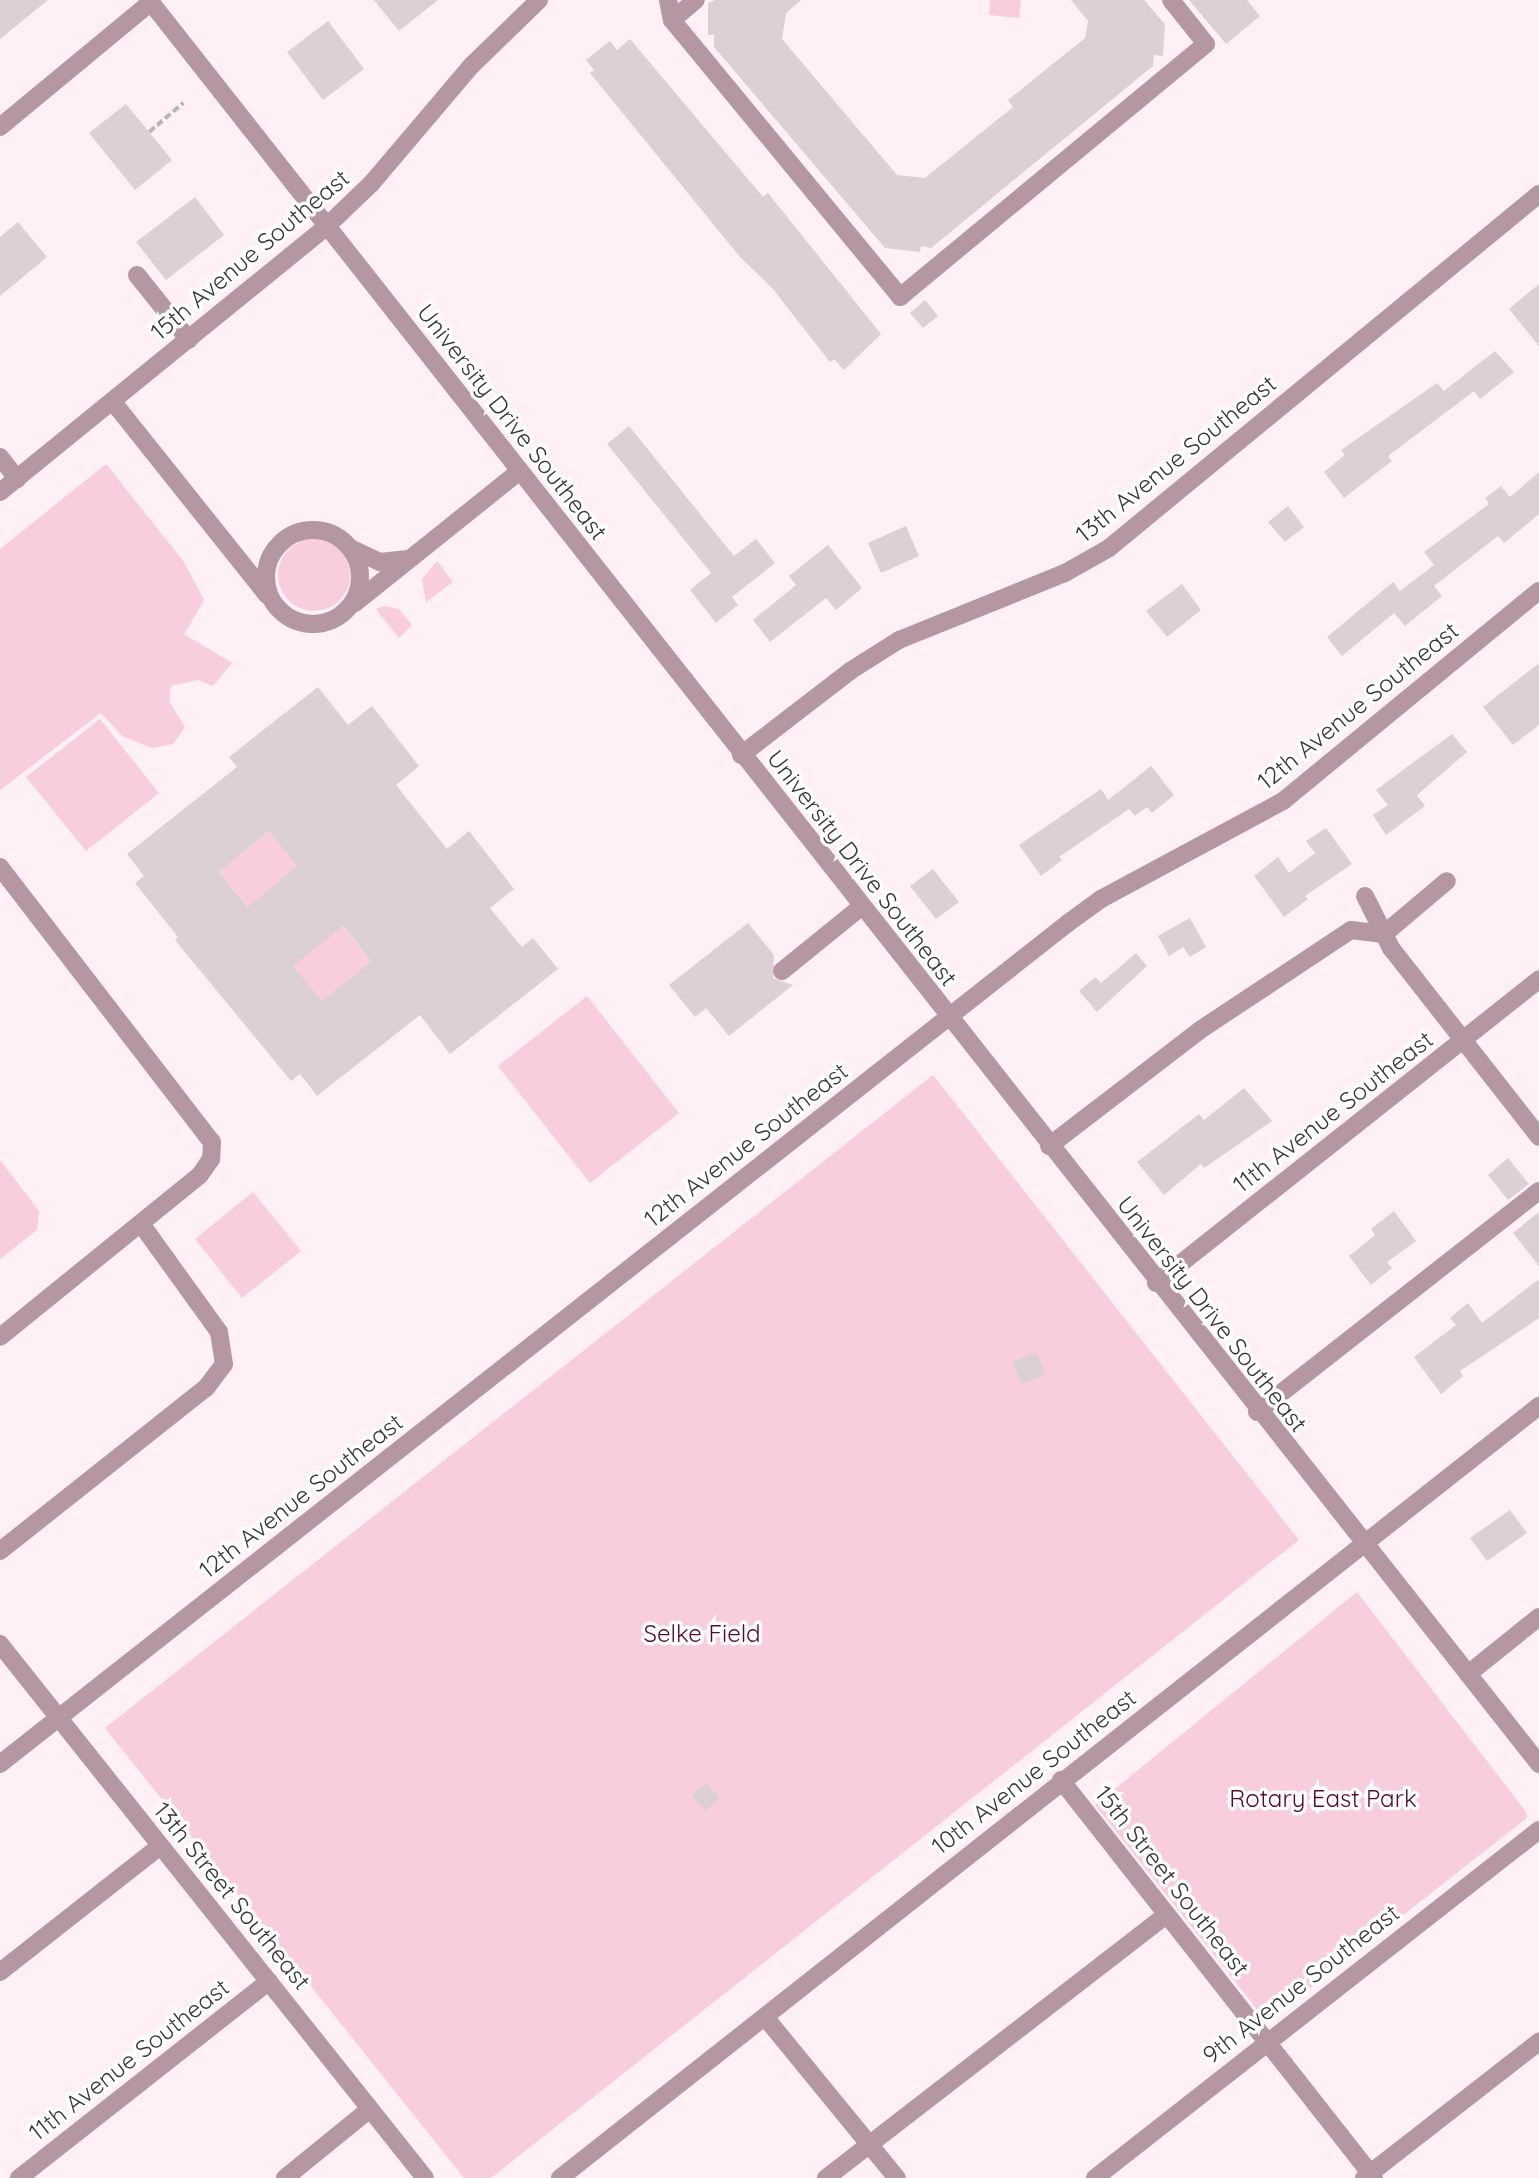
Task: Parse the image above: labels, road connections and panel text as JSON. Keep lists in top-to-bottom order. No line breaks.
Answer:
{"streets":{"street":["15th Avenue Southeast","University Drive Southeast","13th Avenue Southeast","12th Avenue Southeast","11th Avenue Southeast","10th Avenue Southeast","15th Street Southeast","13th Street Southeast","9th Avenue Southeast"]},"crossings":[["15th Avenue Southeast","University Drive Southeast"],["University Drive Southeast","13th Avenue Southeast"],["University Drive Southeast","12th Avenue Southeast"],["University Drive Southeast","11th Avenue Southeast"],["University Drive Southeast","10th Avenue Southeast"],["12th Avenue Southeast","13th Street Southeast"],["11th Avenue Southeast","13th Street Southeast"],["10th Avenue Southeast","15th Street Southeast"],["15th Street Southeast","9th Avenue Southeast"]],"parks":["Selke Field","Rotary East Park"]}
